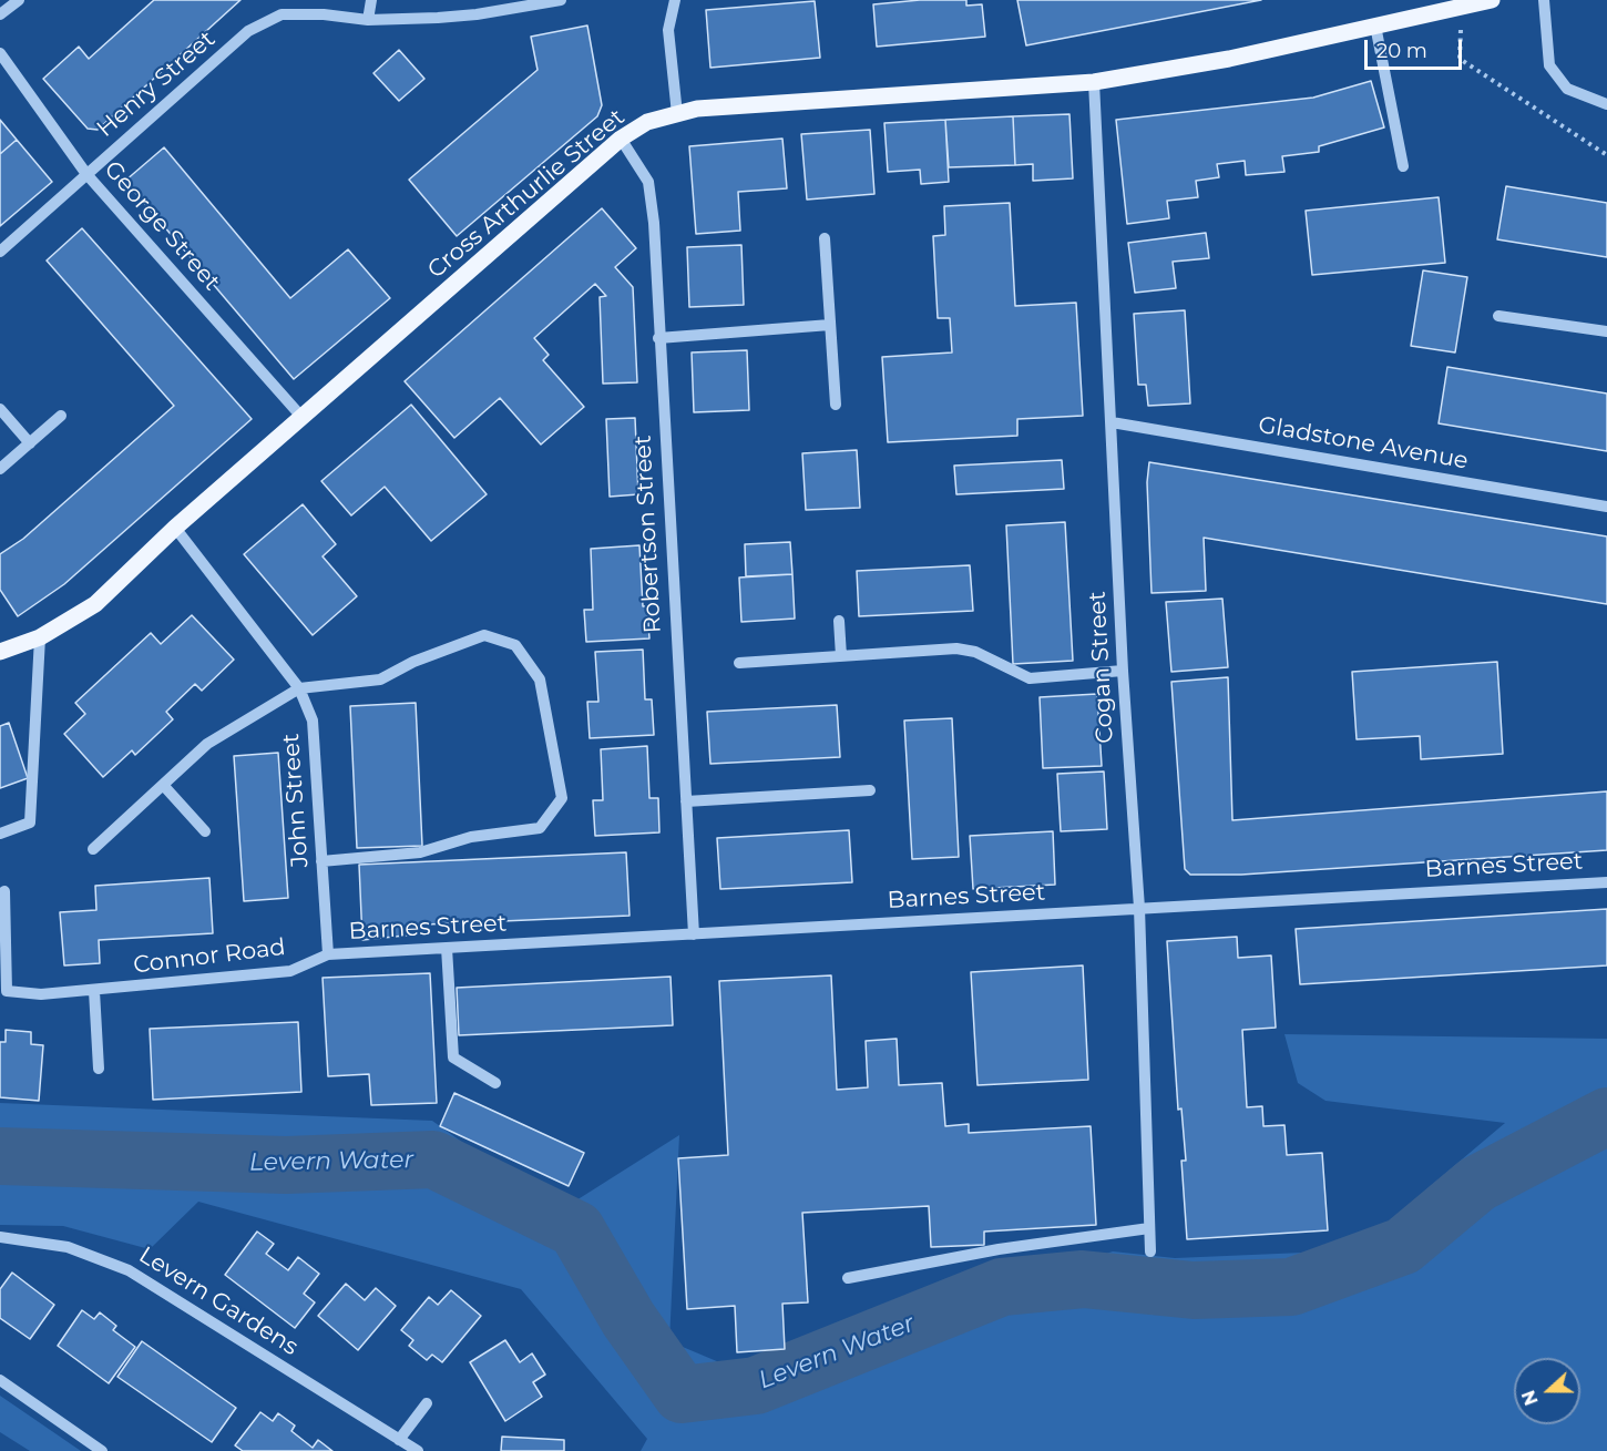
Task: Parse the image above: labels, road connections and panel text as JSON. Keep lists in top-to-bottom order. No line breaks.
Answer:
{"streets":{"main road":["Cross Arthurlie Street"],"street":["Henry Street","George Street","Gladstone Avenue","Robertson Street","Cogan Street","John Street","Barnes Street","Connor Road","Levern Gardens"]},"crossings":[["Henry Street","George Street"],["Cross Arthurlie Street","George Street"],["Cross Arthurlie Street","Robertson Street"],["Cross Arthurlie Street","Cogan Street"],["Cross Arthurlie Street","John Street"],["Gladstone Avenue","Cogan Street"],["Robertson Street","Barnes Street"],["Cogan Street","Barnes Street"],["John Street","Barnes Street"],["John Street","Connor Road"],["Barnes Street","Connor Road"]],"water":["Levern Water"],"scale_bar":"20 m","north":"left"}
